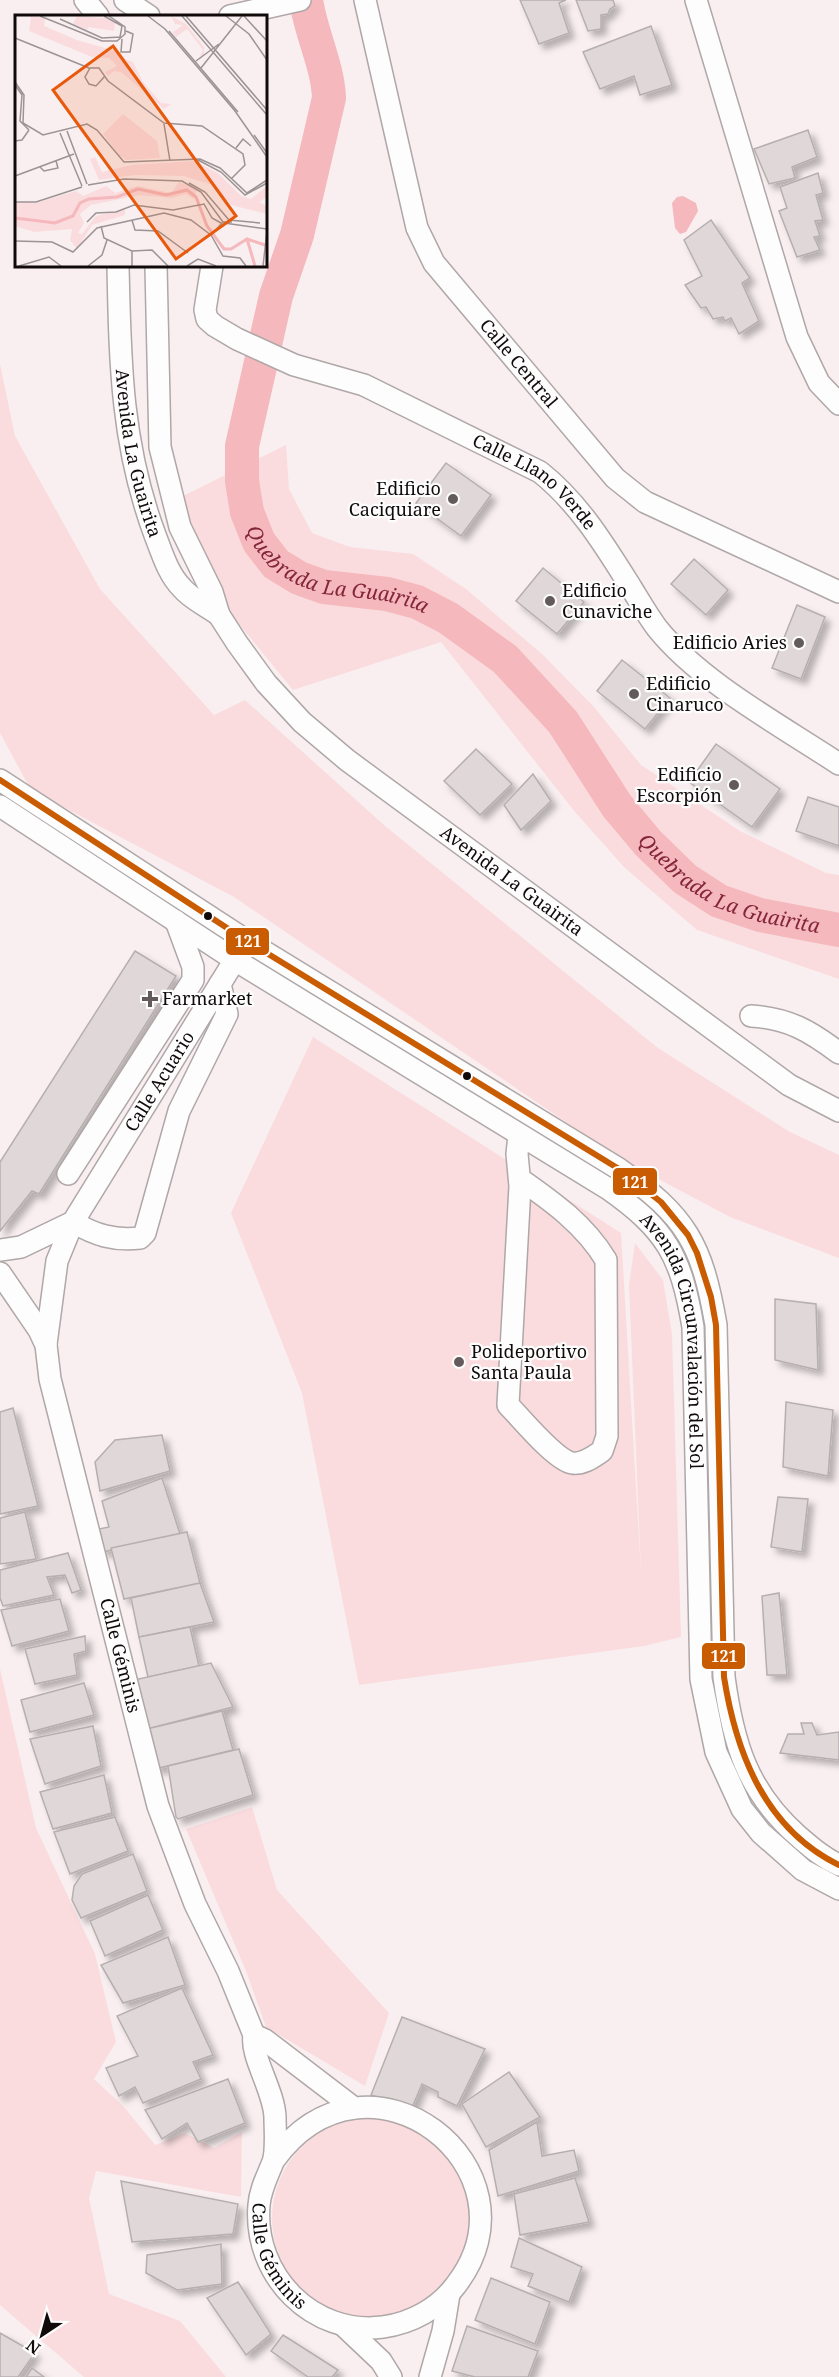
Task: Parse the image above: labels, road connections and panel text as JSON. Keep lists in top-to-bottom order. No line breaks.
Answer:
{"streets":{"street":["Calle Central","Avenida La Guairita","Calle Llano Verde","Calle Acuario","Avenida Circunvalación del Sol","Calle Géminis"]},"crossings":[["Calle Acuario","Avenida Circunvalación del Sol"],["Calle Acuario","Calle Géminis"]],"water":["Quebrada La Guairita"],"places":{"other":["Edificio Caciquiare","Edificio Cunaviche","Edificio Aries","Edificio Cinaruco","Edificio Escorpión","Polideportivo Santa Paula"],"health":["Farmarket"]},"lines":["transit line 121"],"north":"bottom left"}
